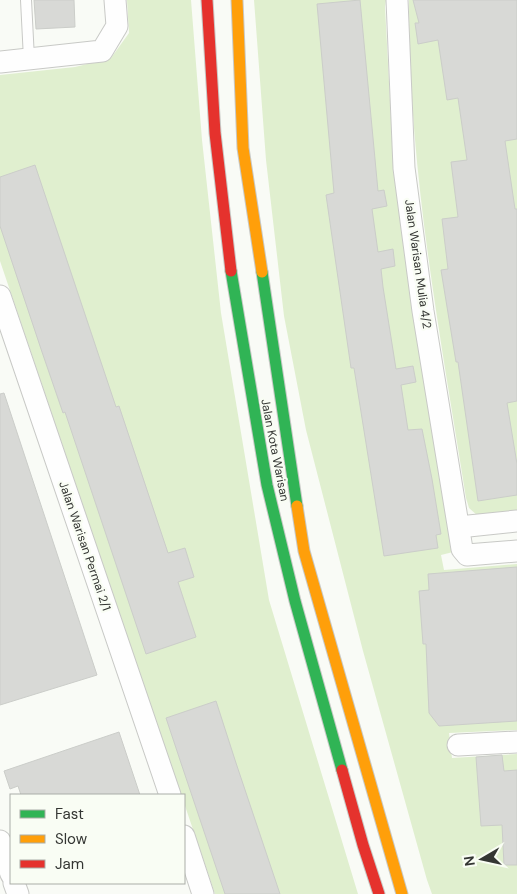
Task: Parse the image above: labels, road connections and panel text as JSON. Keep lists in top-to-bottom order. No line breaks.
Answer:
{"streets":{"street":["Jalan Warisan Mulia 4/2","Jalan Kota Warisan","Jalan Warisan Permai 2/1"]},"legend":["Fast","Slow","Jam"],"north":"left"}
